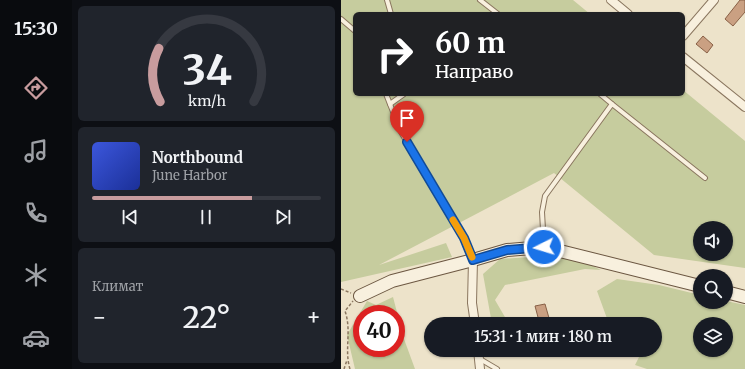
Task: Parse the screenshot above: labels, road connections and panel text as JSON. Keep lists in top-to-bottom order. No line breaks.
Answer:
{"page":{"tabs":"15:30","turn":["60 m","Направо"],"song":["Northbound","June Harbor"],"tile":"Климат","heat":["−","22°","+"],"limit":"40","trip":"15:31 · 1 мин · 180 m","gauge":["34","km/h"]}}
